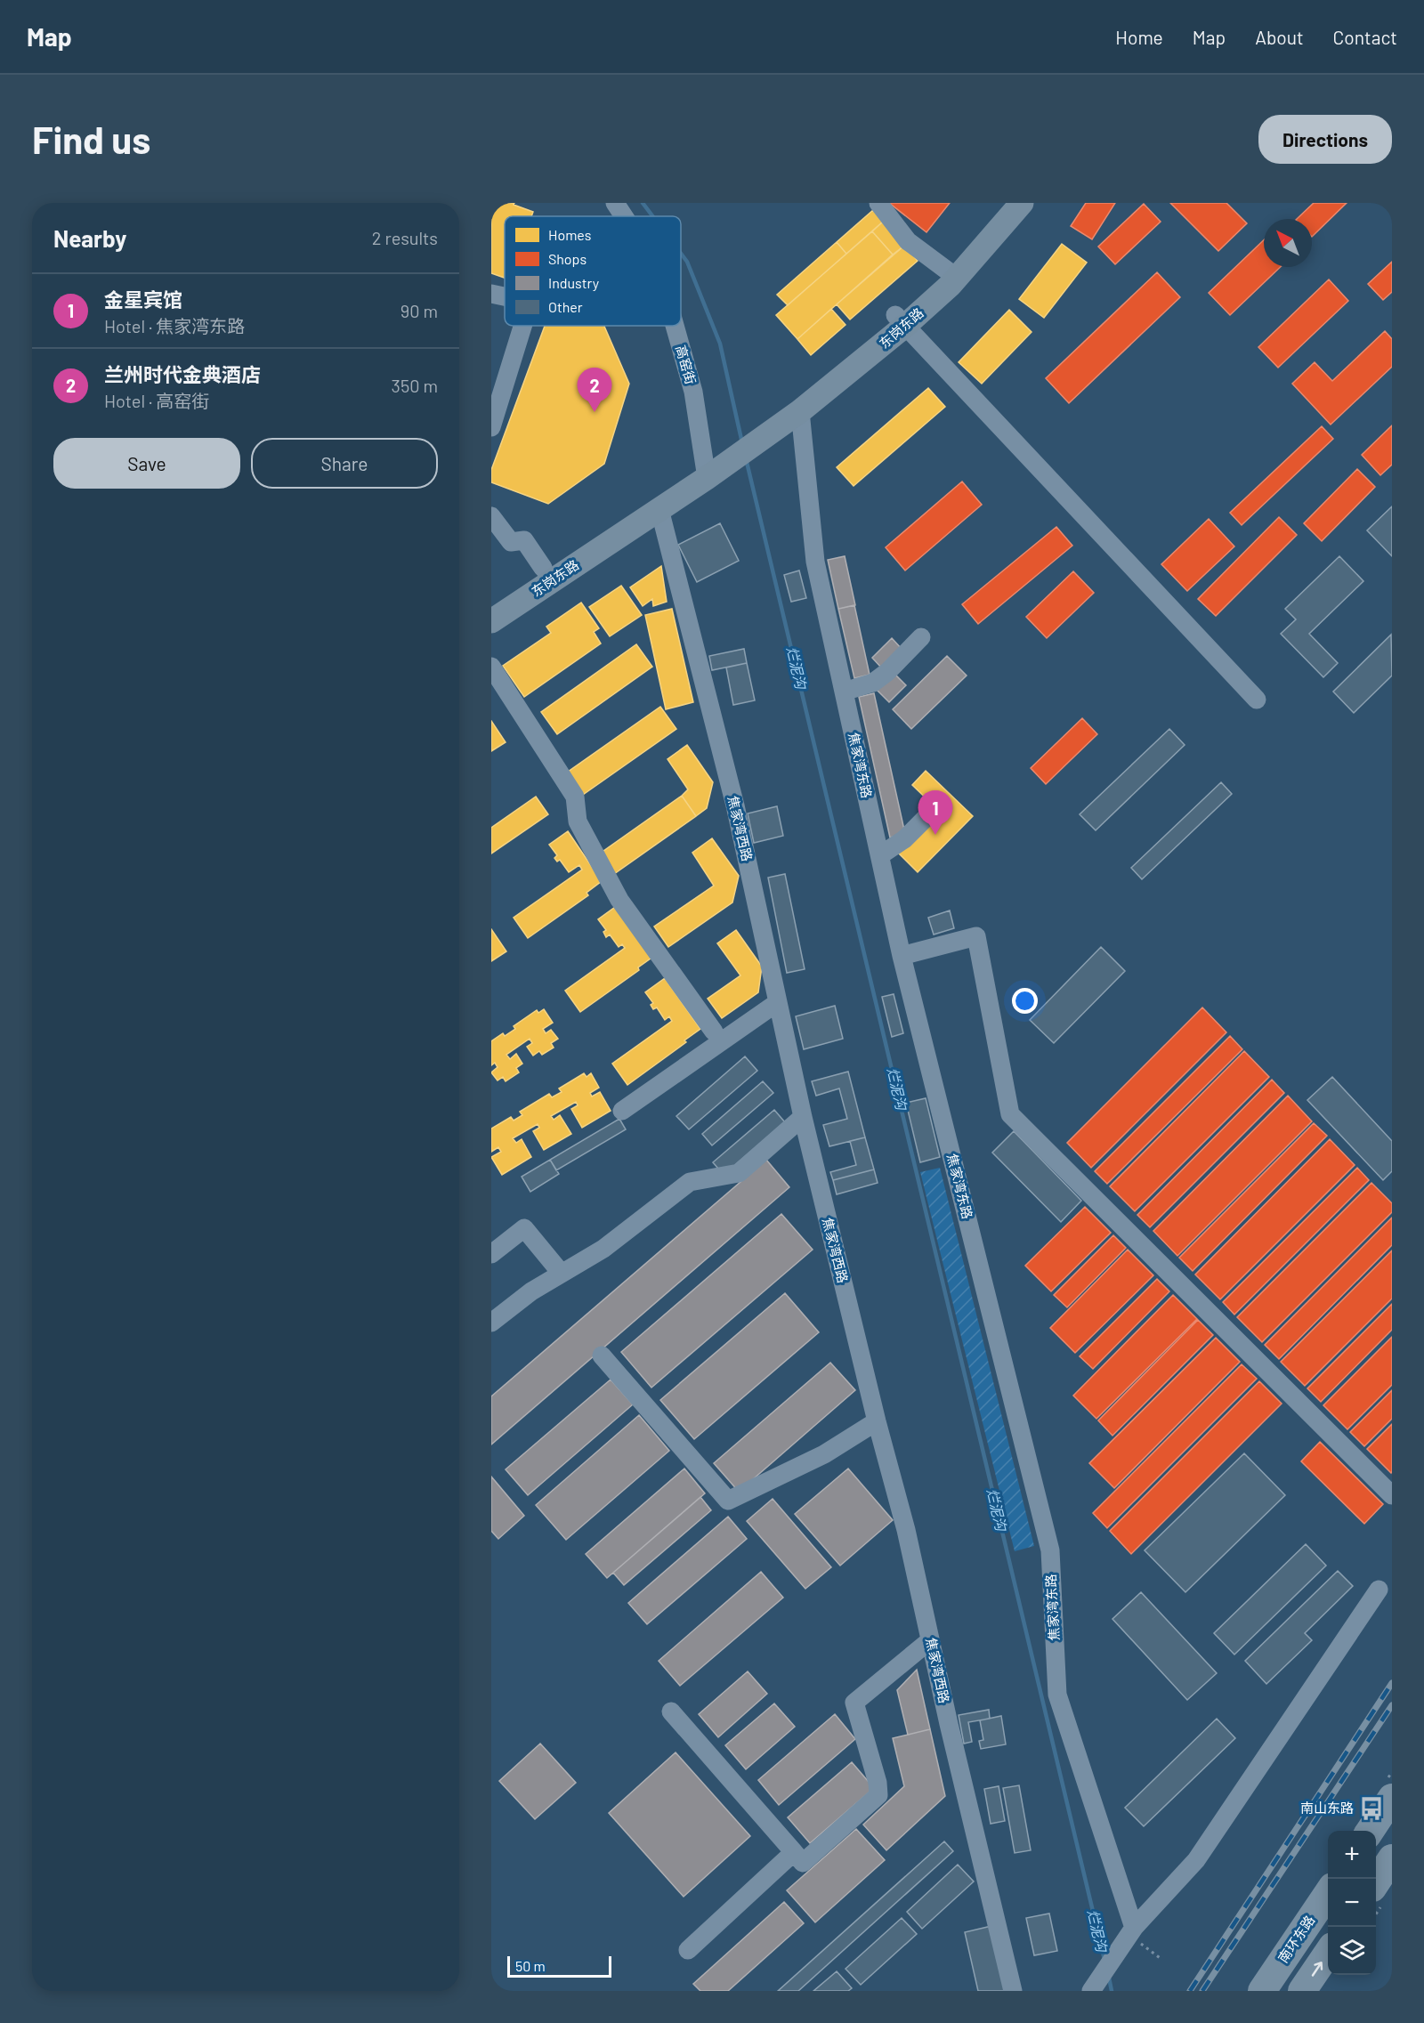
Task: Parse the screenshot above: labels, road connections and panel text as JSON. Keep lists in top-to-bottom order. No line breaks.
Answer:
{"streets":{"highway":["南环东路"],"main road":["东岗东路"],"street":["高窑街","焦家湾东路","焦家湾西路"]},"crossings":[["东岗东路","高窑街"],["东岗东路","焦家湾东路"],["东岗东路","焦家湾西路"]],"water":["烂泥沟"],"places":{"bus stop":["南山东路"]},"legend":["Homes","Shops","Industry","Other"],"scale_bar":"50 m","north":"top left","page":{"header":"Map","nav":["Home","Map","About","Contact"],"buttons":["Directions",["Save","Share"]],"title":"Find us","heading":["Nearby","2 results"],"list":[{"mark":"1","name":"金星宾馆","note":"Hotel · 焦家湾东路","value":"90 m"},{"mark":"2","name":"兰州时代金典酒店","note":"Hotel · 高窑街","value":"350 m"}],"pins":["2","1"],"map_buttons":["+","−"],"scale":"50 m"}}
